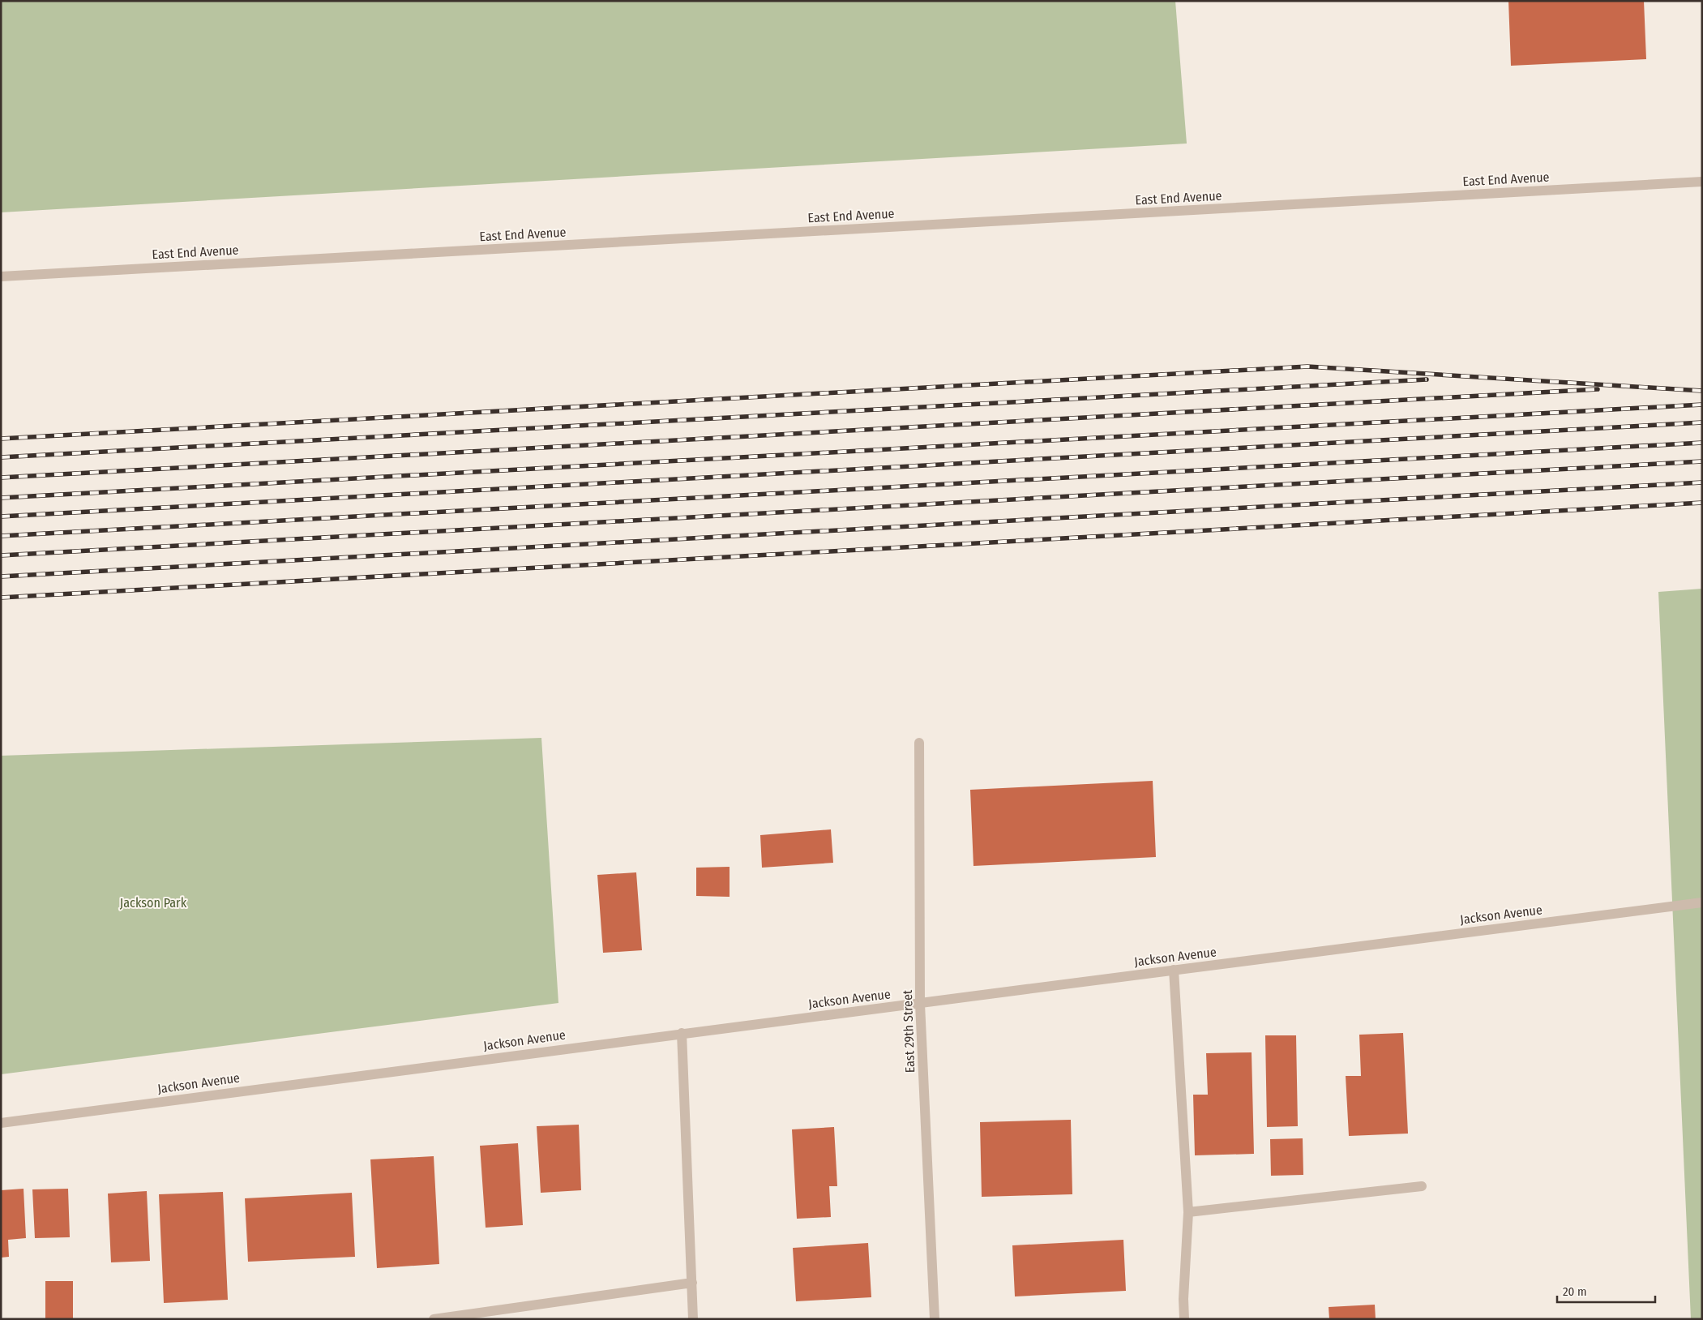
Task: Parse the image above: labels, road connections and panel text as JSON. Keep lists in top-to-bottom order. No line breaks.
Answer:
{"streets":{"street":["East End Avenue","Jackson Avenue","East 29th Street"]},"crossings":[["Jackson Avenue","East 29th Street"]],"parks":["Jackson Park"],"scale_bar":"20 m"}
